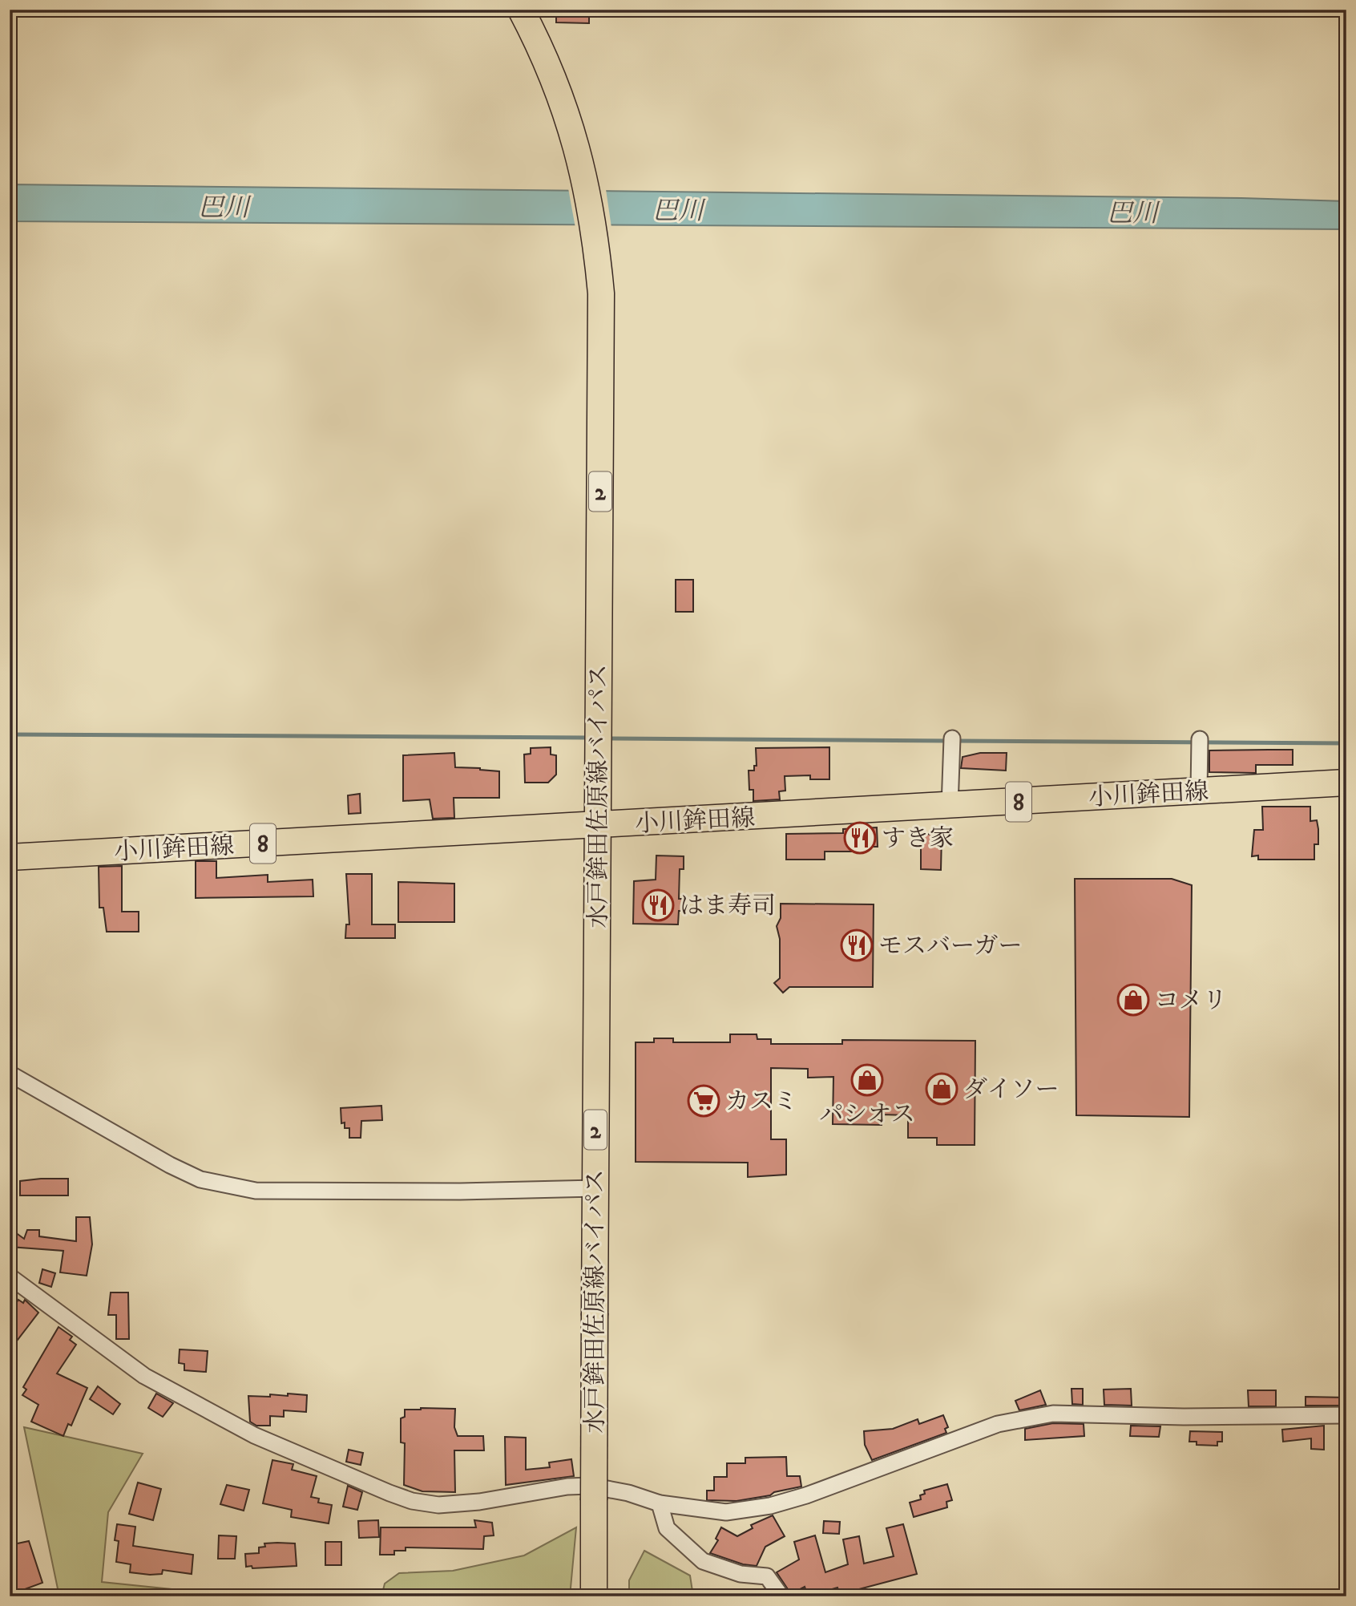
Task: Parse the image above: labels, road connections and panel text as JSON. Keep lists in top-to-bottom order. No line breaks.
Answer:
{"streets":{"main road":["2","小川鉾田線","水戸鉾田佐原線バイパス","8"]},"crossings":[["小川鉾田線","水戸鉾田佐原線バイパス"]],"water":["巴川"],"places":{"restaurant":["すき家","はま寿司","モスバーガー"],"shop":["コメリ","パシオス","ダイソー"],"supermarket":["カスミ"]}}
